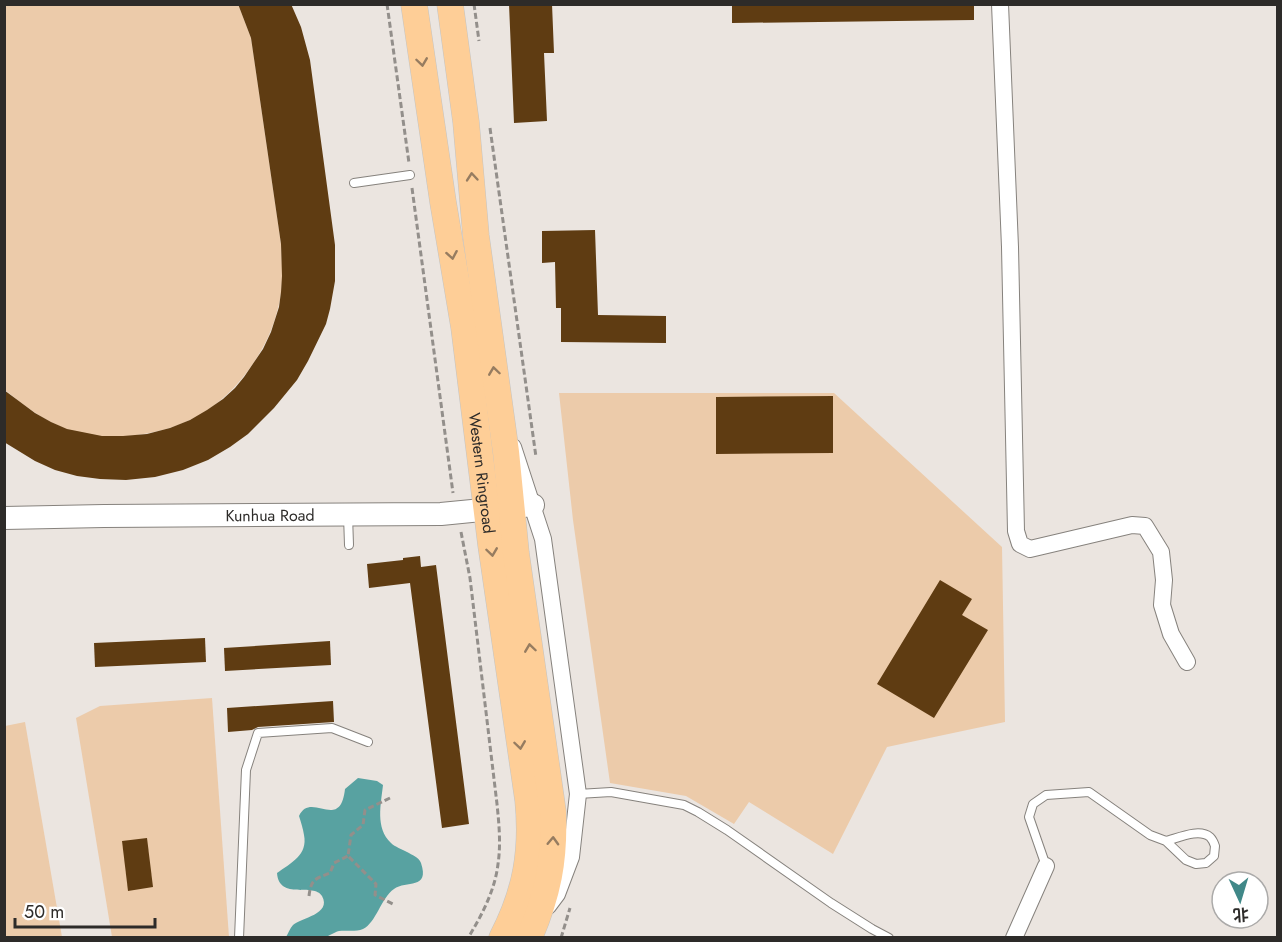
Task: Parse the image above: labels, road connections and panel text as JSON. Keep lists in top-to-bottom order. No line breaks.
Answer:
{"streets":{"main road":["Western Ringroad"],"street":["Kunhua Road"]},"crossings":[["Western Ringroad","Kunhua Road"]],"scale_bar":"50 m","north":"bottom"}
